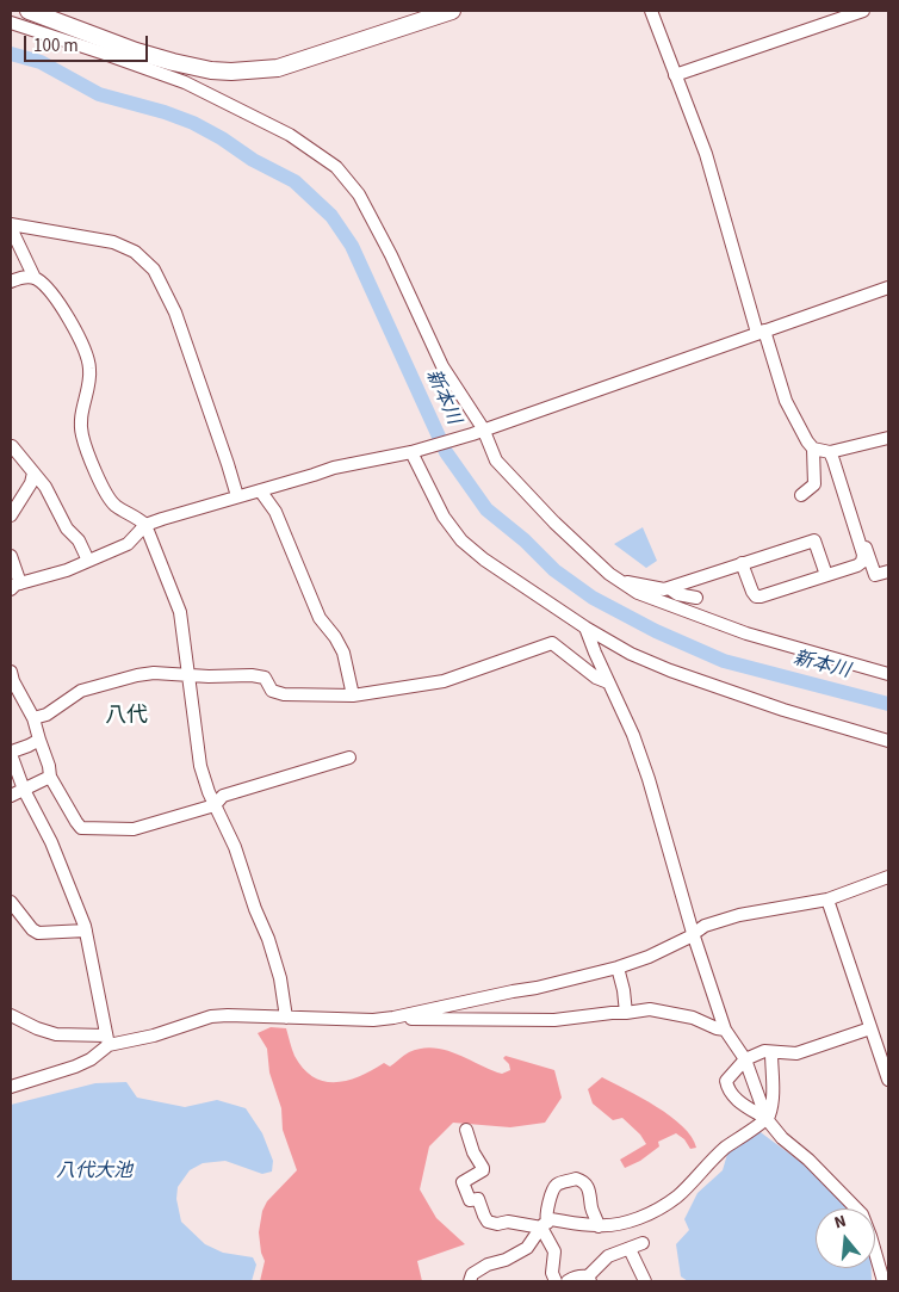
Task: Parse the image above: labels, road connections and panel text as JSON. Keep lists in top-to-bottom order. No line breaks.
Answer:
{"districts":["八代"],"water":["新本川","八代大池"],"scale_bar":"100 m","north":"top"}
